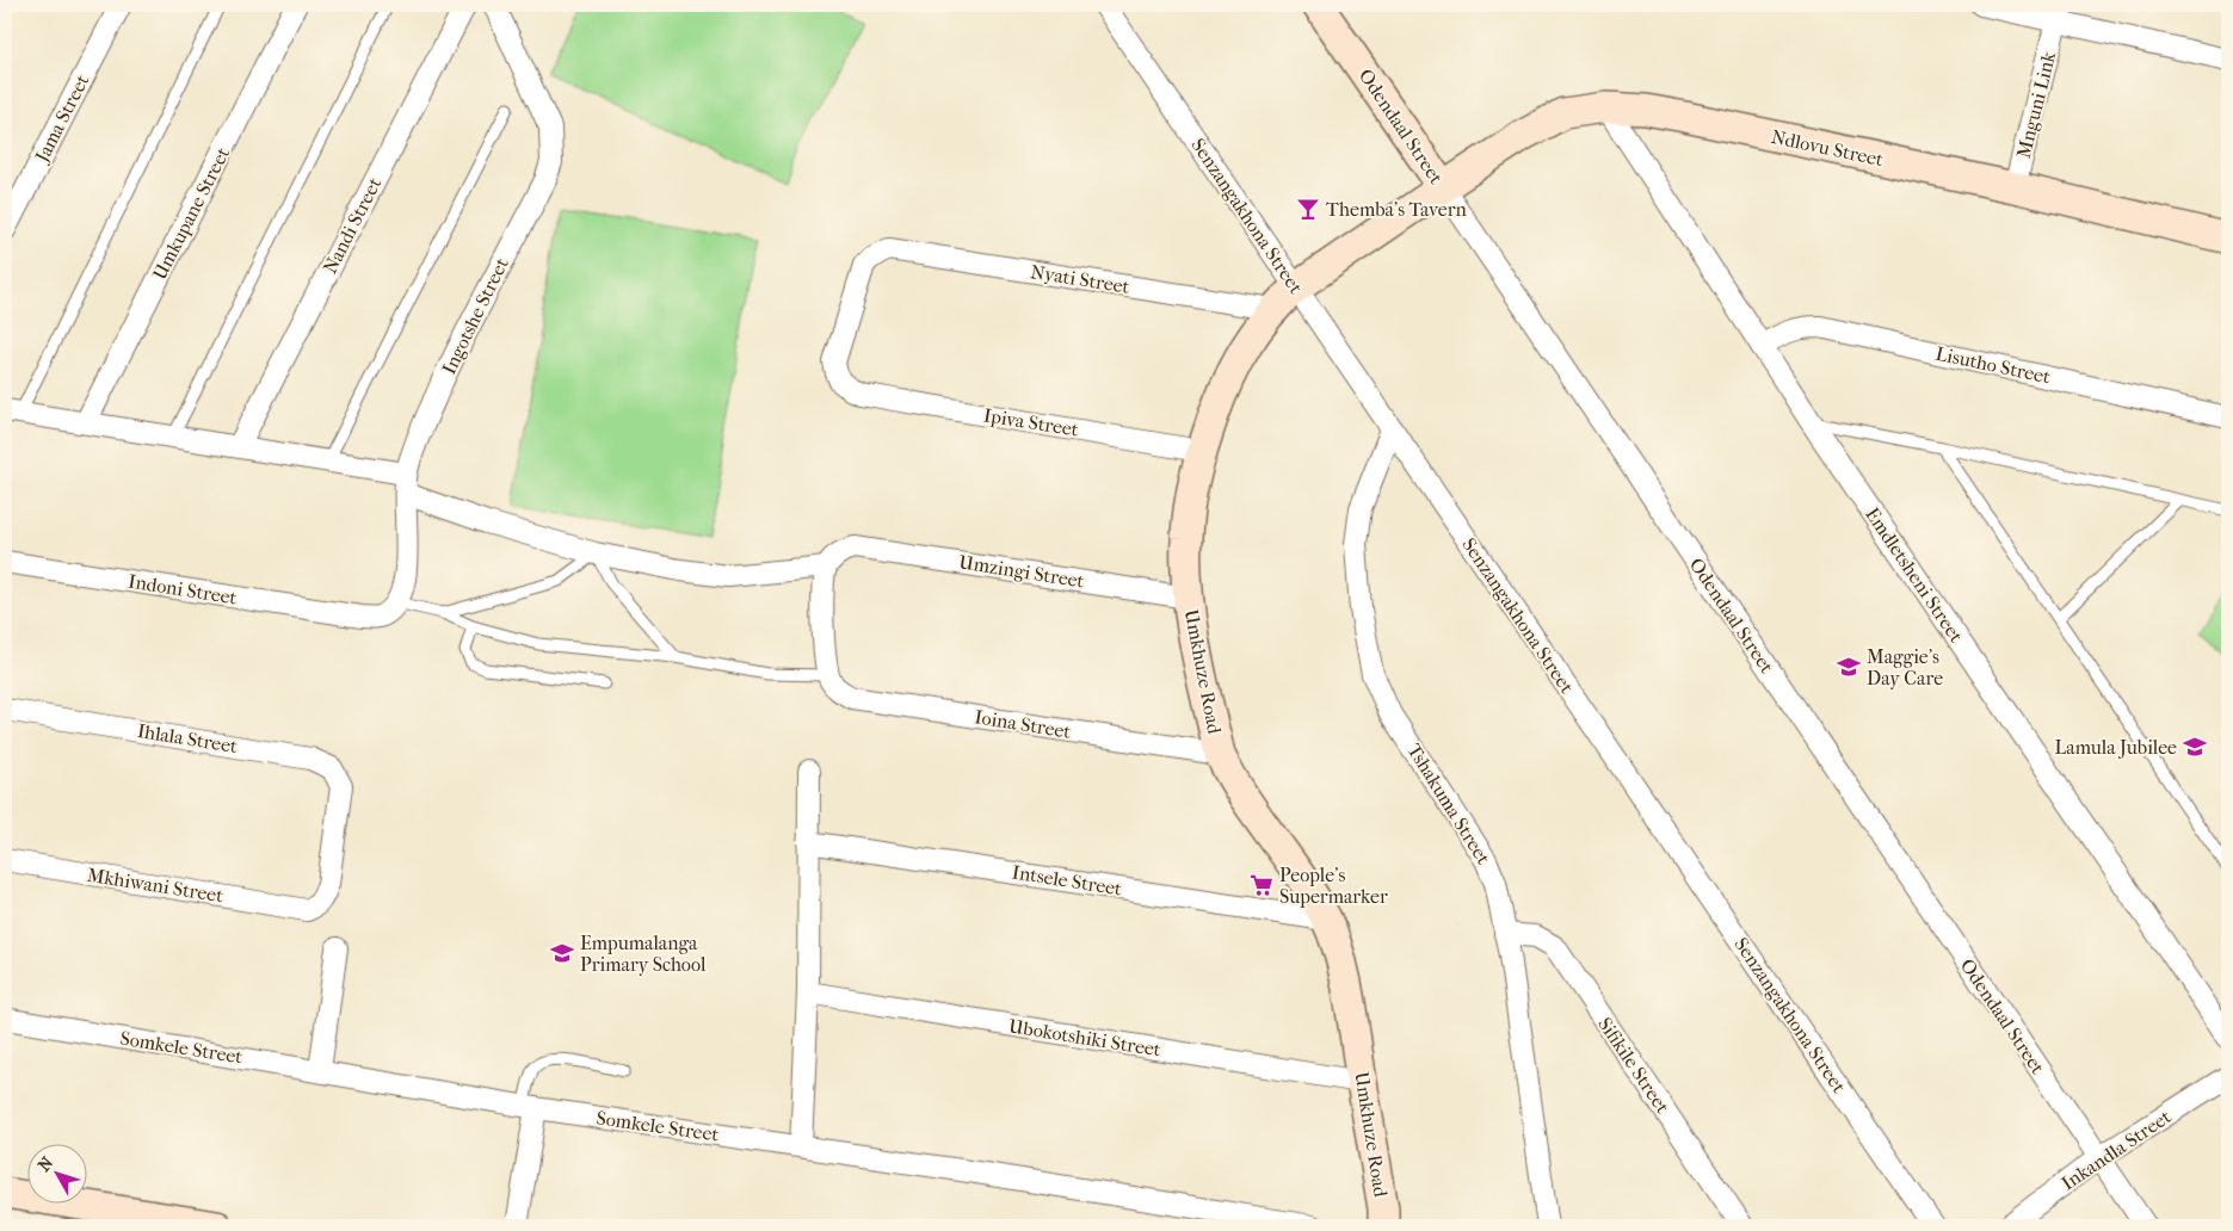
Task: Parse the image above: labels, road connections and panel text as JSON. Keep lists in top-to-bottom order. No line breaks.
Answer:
{"streets":{"street":["Mnguni Link","Jama Street","Odendaal Street","Ndlovu Street","Umkupane Street","Senzangakhona Street","Nandi Street","Nyati Street","Ingotshe Street","Lisutho Street","Ipiva Street","Umzingi Street","Emdletsheni Street","Indoni Street","Umkhuze Road","Ioina Street","Ihlala Street","Tshakuma Street","Intsele Street","Mkhiwani Street","Ubokotshiki Street","Somkele Street","Sifikile Street","Inkandla Street"]},"crossings":[["Mnguni Link","Ndlovu Street"],["Odendaal Street","Ndlovu Street"],["Odendaal Street","Umkhuze Road"],["Odendaal Street","Inkandla Street"],["Ndlovu Street","Emdletsheni Street"],["Ndlovu Street","Umkhuze Road"],["Senzangakhona Street","Umkhuze Road"],["Senzangakhona Street","Tshakuma Street"],["Nyati Street","Ipiva Street"],["Nyati Street","Umkhuze Road"],["Ingotshe Street","Indoni Street"],["Lisutho Street","Emdletsheni Street"],["Ipiva Street","Umkhuze Road"],["Umzingi Street","Umkhuze Road"],["Umkhuze Road","Ioina Street"],["Umkhuze Road","Intsele Street"],["Umkhuze Road","Ubokotshiki Street"],["Ihlala Street","Mkhiwani Street"],["Tshakuma Street","Sifikile Street"]],"places":{"bar":["Themba's Tavern"],"school or university":["Maggie's Day Care","Lamula Jubilee","Empumalanga Primary School"],"supermarket":["People's Supermarker"]},"north":"top left"}
